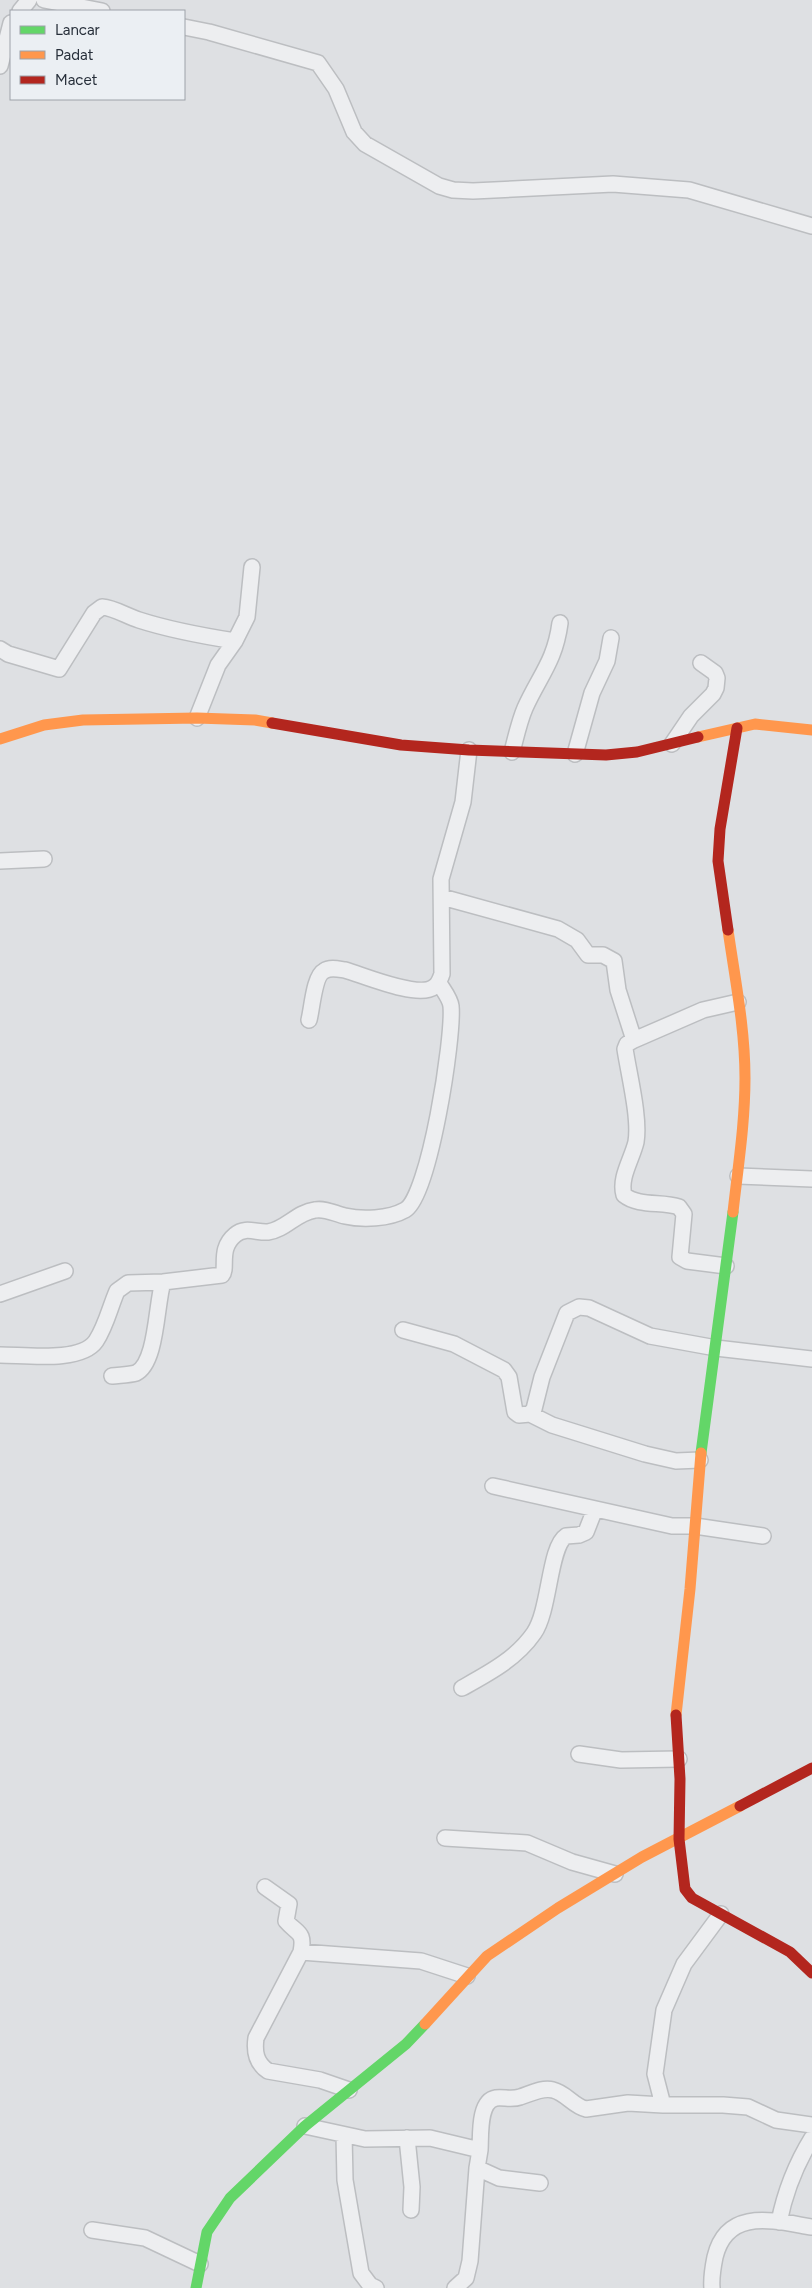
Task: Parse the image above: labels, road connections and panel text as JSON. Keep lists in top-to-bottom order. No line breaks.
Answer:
{"legend":["Lancar","Padat","Macet"]}
